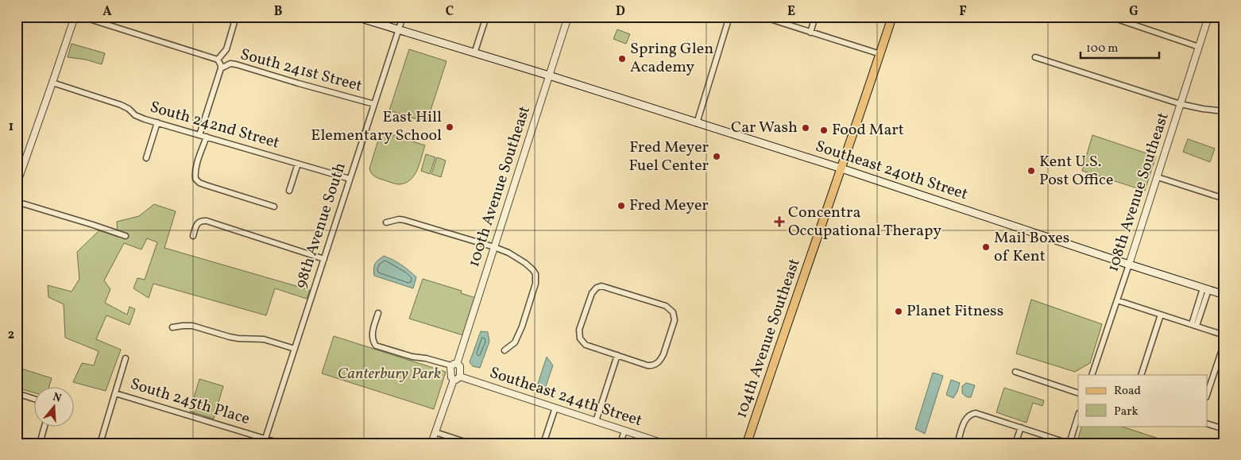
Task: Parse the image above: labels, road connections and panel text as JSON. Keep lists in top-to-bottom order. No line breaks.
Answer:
{"streets":{"main road":["Southeast 240th Street","104th Avenue Southeast"],"street":["South 241st Street","South 242nd Street","100th Avenue Southeast","108th Avenue Southeast","98th Avenue South","Southeast 244th Street","South 245th Place"]},"crossings":[["South 241st Street","98th Avenue South"],["South 242nd Street","98th Avenue South"],["Southeast 240th Street","100th Avenue Southeast"],["Southeast 240th Street","108th Avenue Southeast"],["Southeast 240th Street","98th Avenue South"],["Southeast 240th Street","104th Avenue Southeast"],["98th Avenue South","South 245th Place"]],"parks":["Canterbury Park"],"places":{"other":["Spring Glen Academy","East Hill Elementary School","Car Wash","Food Mart","Fred Meyer Fuel Center","Kent U.S. Post Office","Fred Meyer","Mail Boxes of Kent","Planet Fitness"],"health":["Concentra Occupational Therapy"]},"legend":["Road","Park"],"scale_bar":"100 m","north":"top","grid":{"columns":["A","B","C","D","E","F","G"],"rows":["1","2"]}}
